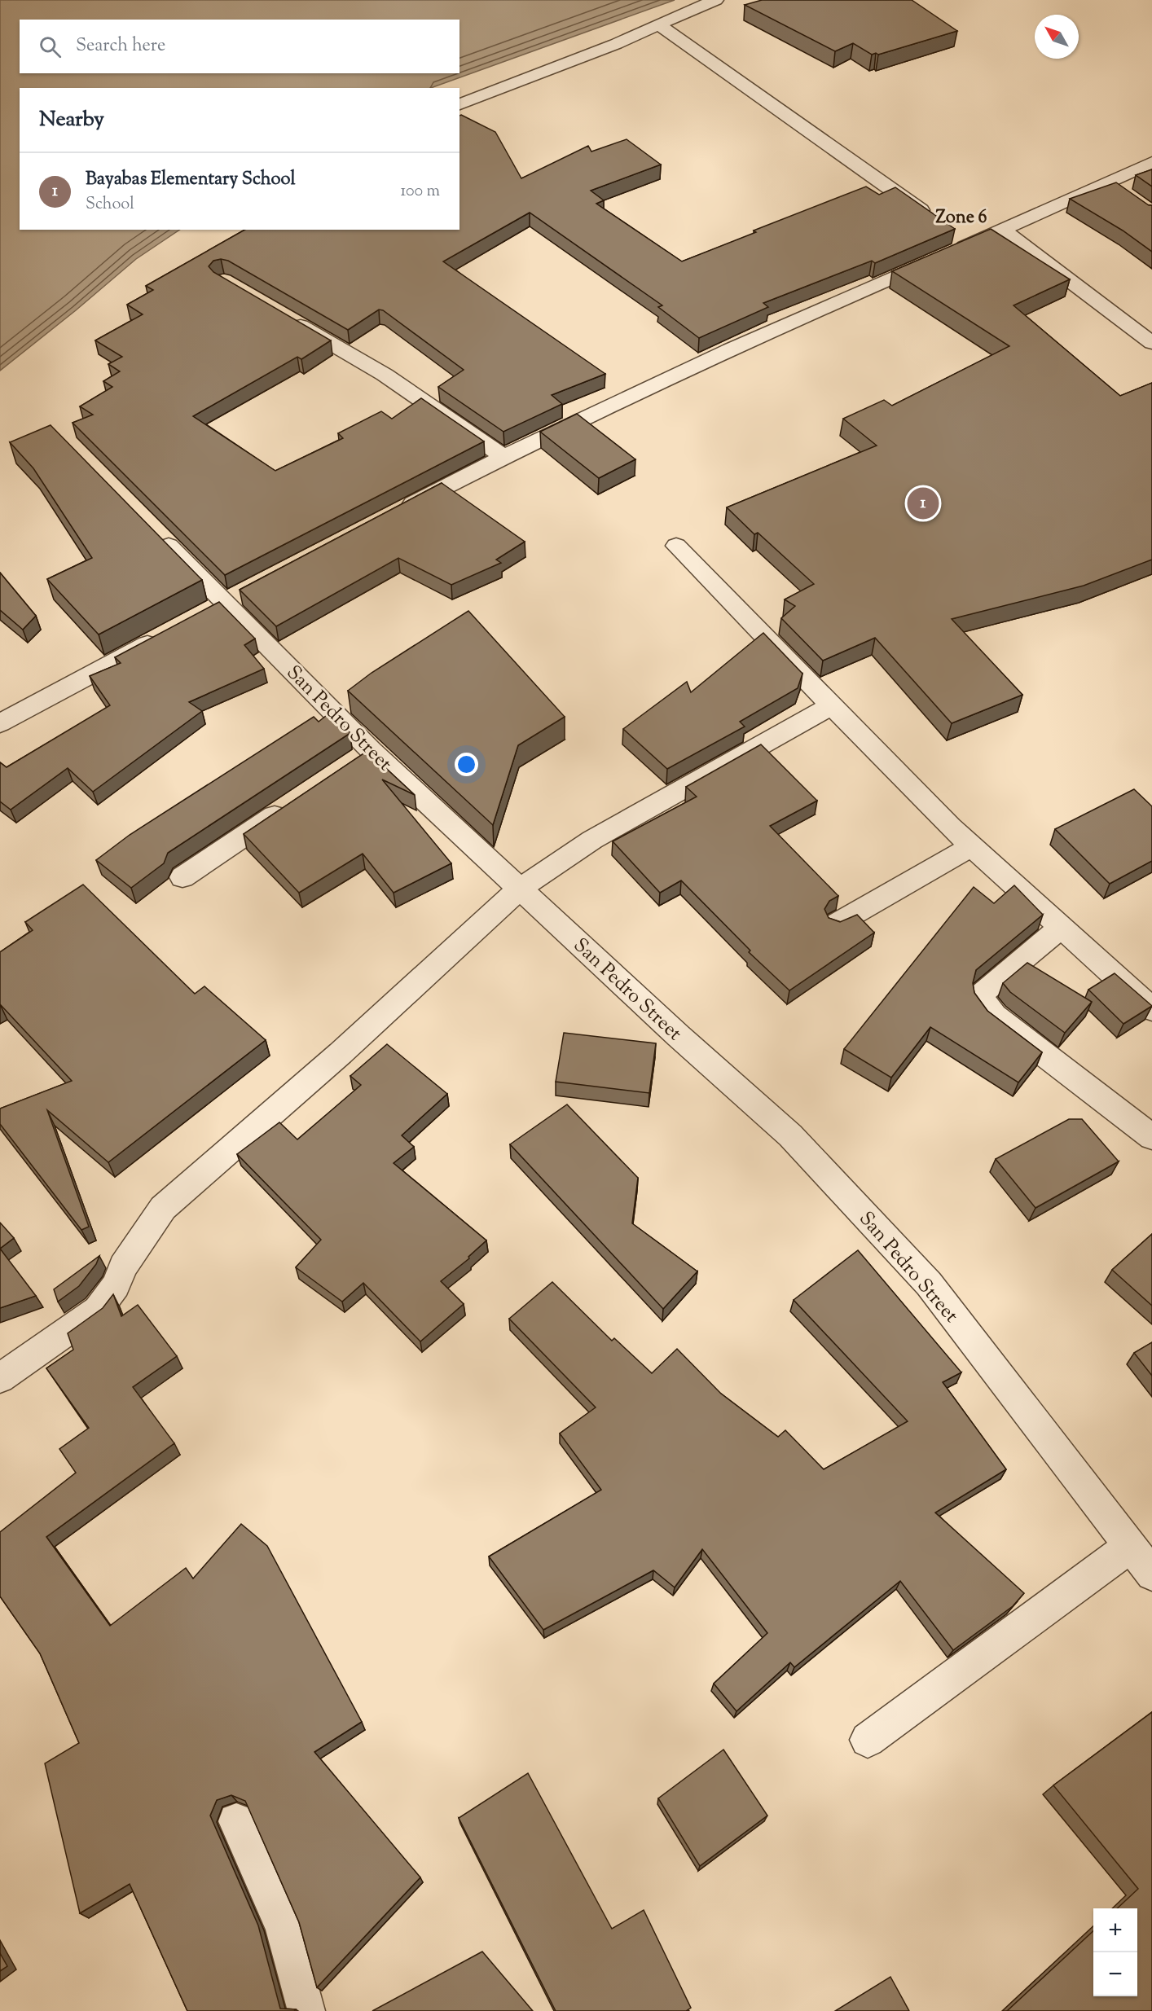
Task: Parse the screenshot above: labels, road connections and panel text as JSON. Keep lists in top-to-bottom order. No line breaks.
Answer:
{"streets":{"street":["San Pedro Street"]},"districts":["Zone 6"],"north":"top left","page":{"search":"Search here","heading":"Nearby","list":[{"mark":"1","name":"Bayabas Elementary School","note":"School","value":"100 m"}],"pins":"1","map_buttons":["+","−"]}}
